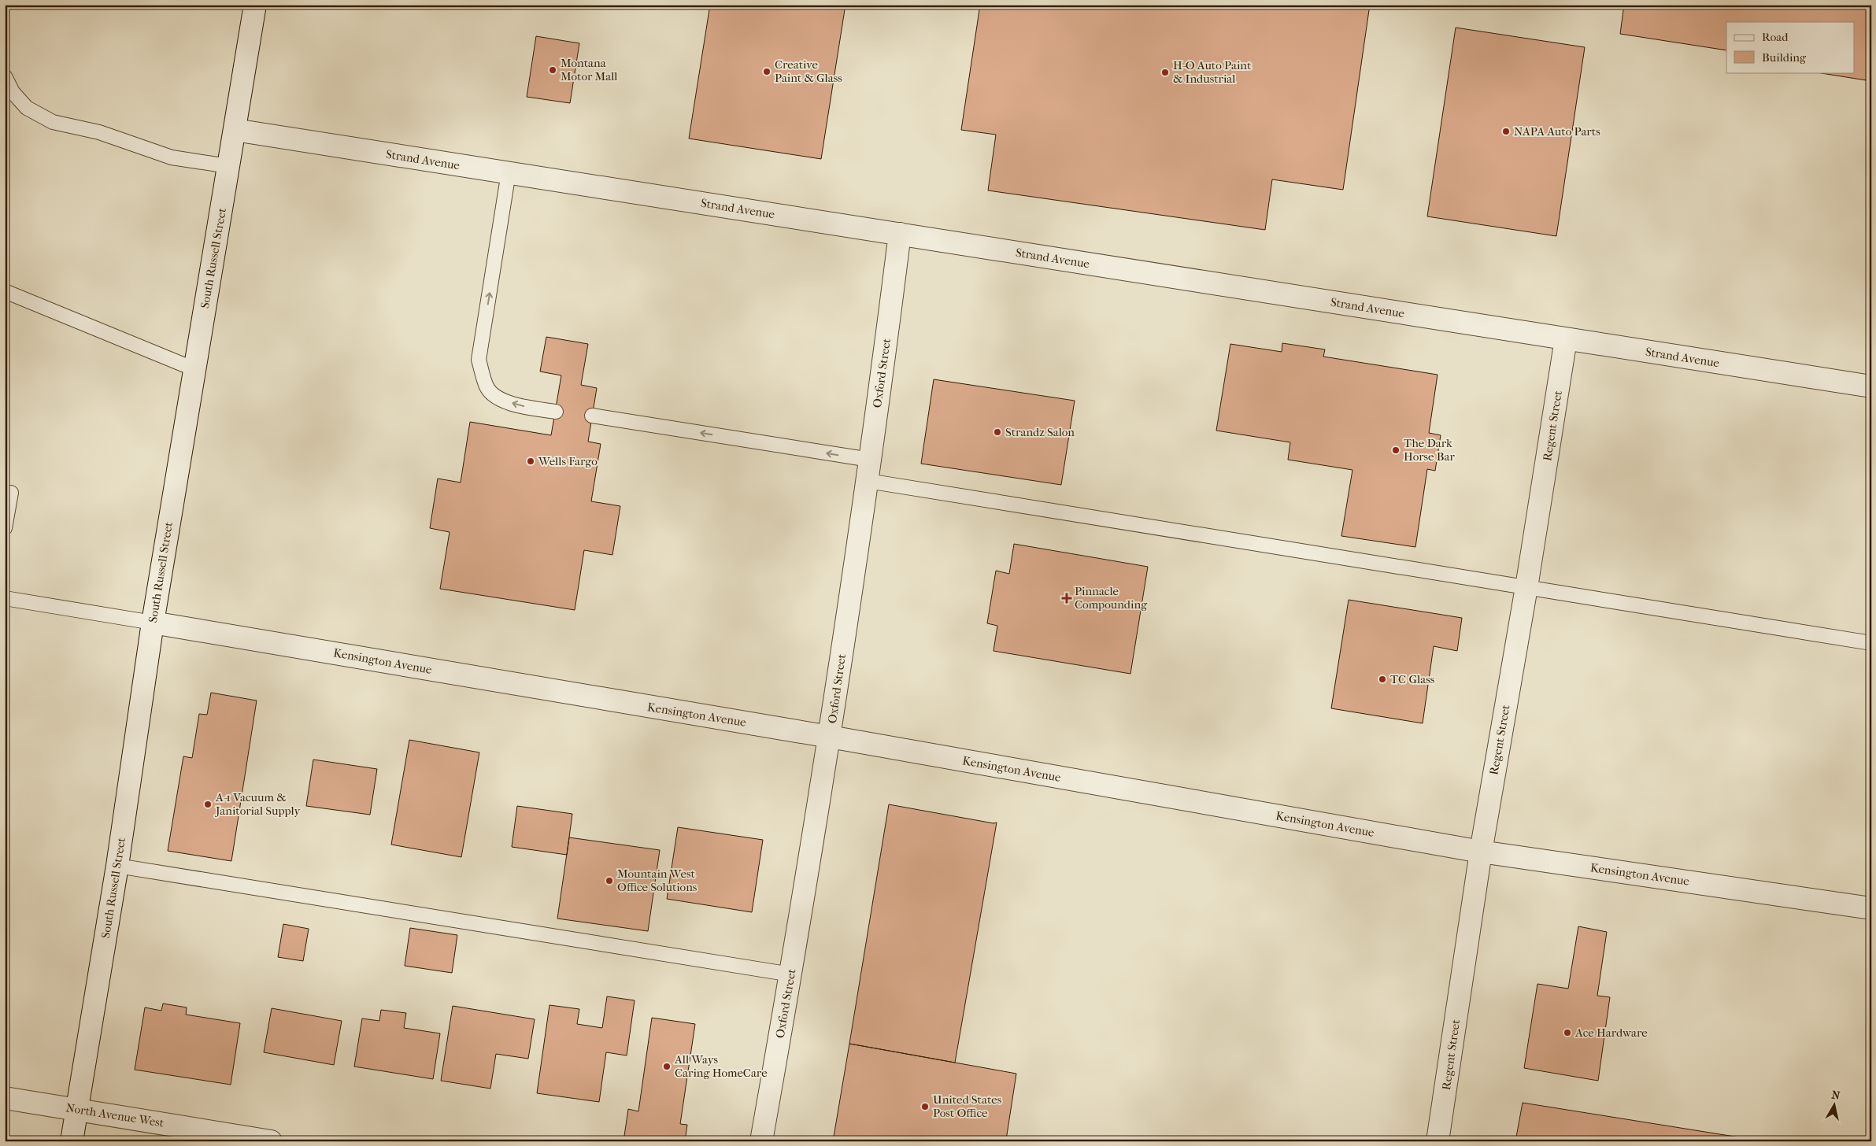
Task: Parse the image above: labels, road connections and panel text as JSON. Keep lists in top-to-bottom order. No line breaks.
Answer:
{"streets":{"street":["Strand Avenue","South Russell Street","Oxford Street","Regent Street","Kensington Avenue","North Avenue West"]},"crossings":[["Strand Avenue","South Russell Street"],["Strand Avenue","Oxford Street"],["Strand Avenue","Regent Street"],["South Russell Street","Kensington Avenue"],["South Russell Street","North Avenue West"],["Oxford Street","Kensington Avenue"],["Regent Street","Kensington Avenue"]],"places":{"other":["Montana Motor Mall","Creative Paint & Glass","H-O Auto Paint & Industrial","NAPA Auto Parts","Strandz Salon","The Dark Horse Bar","Wells Fargo","TC Glass","A-1 Vacuum & Janitorial Supply","Mountain West Office Solutions","Ace Hardware","All Ways Caring HomeCare","United States Post Office"],"health":["Pinnacle Compounding"]},"legend":["Road","Building"],"north":"top"}
